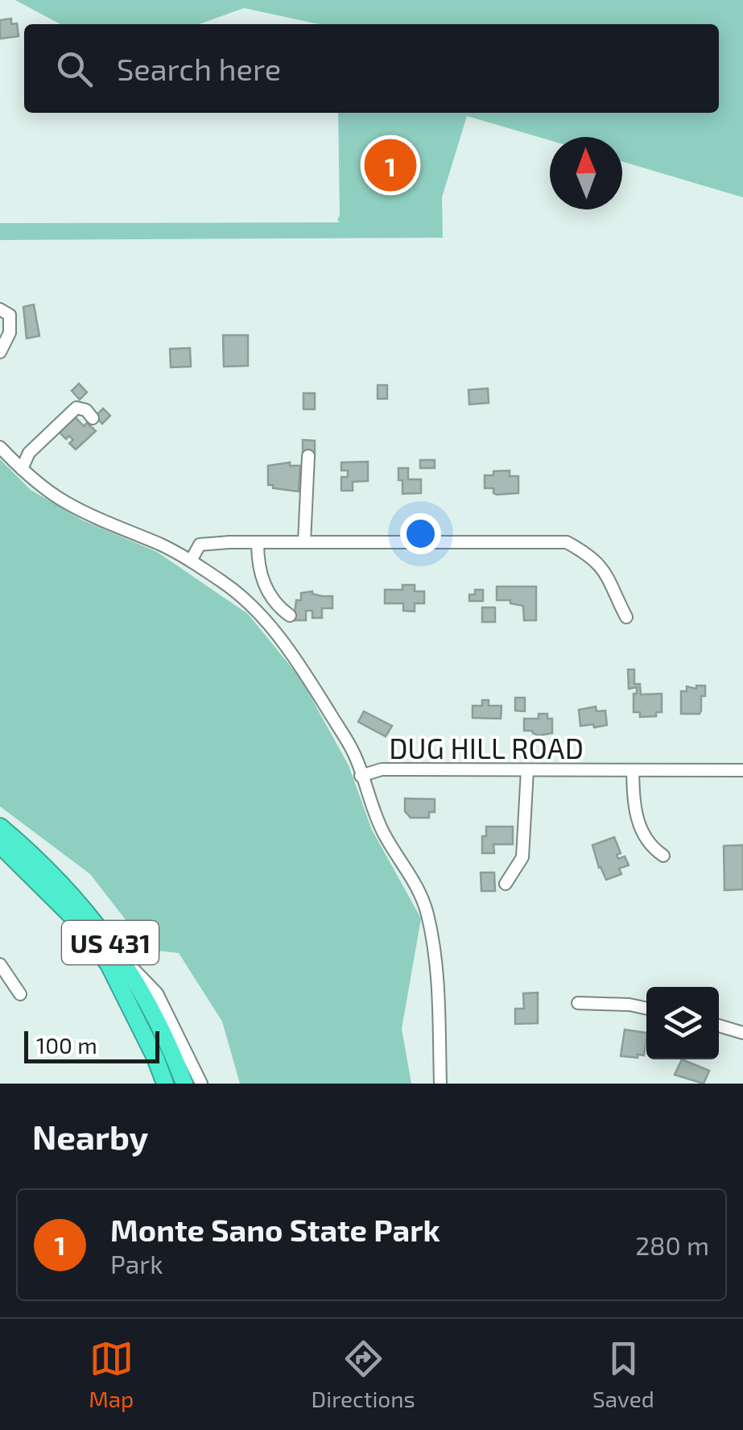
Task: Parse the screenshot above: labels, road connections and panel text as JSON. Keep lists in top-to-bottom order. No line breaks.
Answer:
{"streets":{"highway":["US 431"],"street":["DUG HILL ROAD"]},"scale_bar":"100 m","north":"top","page":{"search":"Search here","pins":"1","scale":"100 m","heading":"Nearby","list":[{"mark":"1","name":"Monte Sano State Park","note":"Park","value":"280 m"}],"nav":["Map","Directions","Saved"]}}
